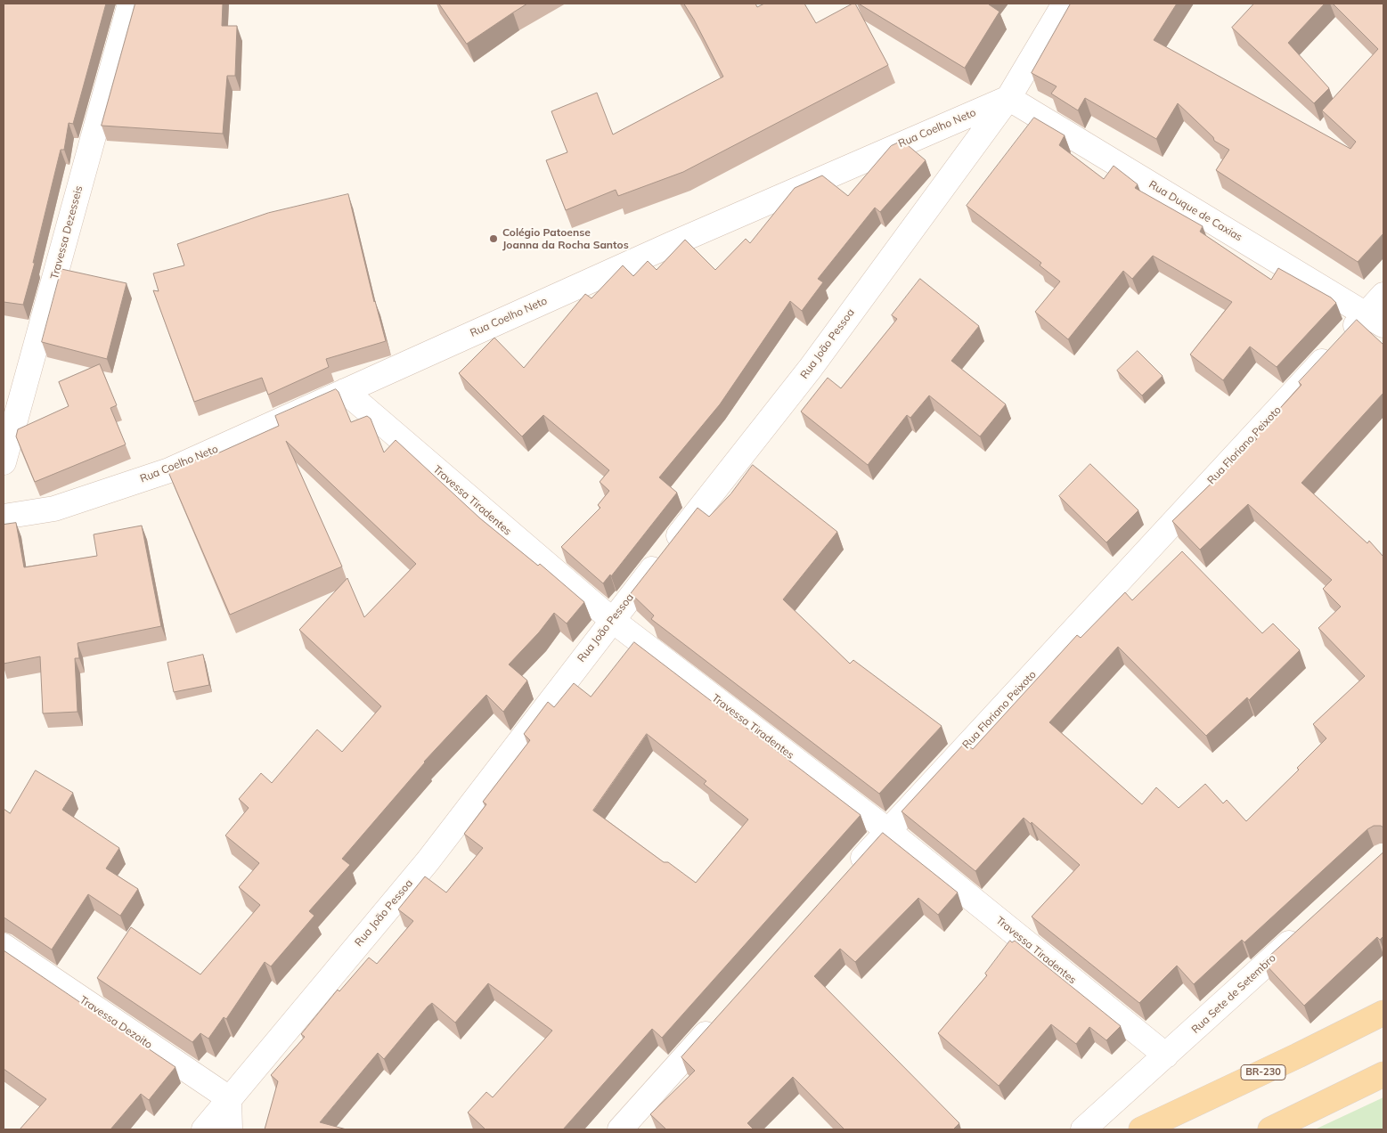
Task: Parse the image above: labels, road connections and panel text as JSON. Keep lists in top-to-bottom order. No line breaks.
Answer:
{"streets":{"main road":["BR-230"],"street":["Rua Coelho Neto","Rua Duque de Caxias","Travessa Dezesseis","Rua João Pessoa","Rua Floriano Peixoto","Travessa Tiradentes","Rua Sete de Setembro","Travessa Dezoito"]},"crossings":[["Rua Coelho Neto","Rua Duque de Caxias"],["Rua Coelho Neto","Rua João Pessoa"],["Rua Coelho Neto","Travessa Tiradentes"],["Rua Duque de Caxias","Rua João Pessoa"],["Rua Duque de Caxias","Rua Floriano Peixoto"],["Rua João Pessoa","Travessa Tiradentes"],["Rua João Pessoa","Travessa Dezoito"],["Rua Floriano Peixoto","Travessa Tiradentes"],["Travessa Tiradentes","Rua Sete de Setembro"]],"places":["Colégio Patoense Joanna da Rocha Santos"]}
